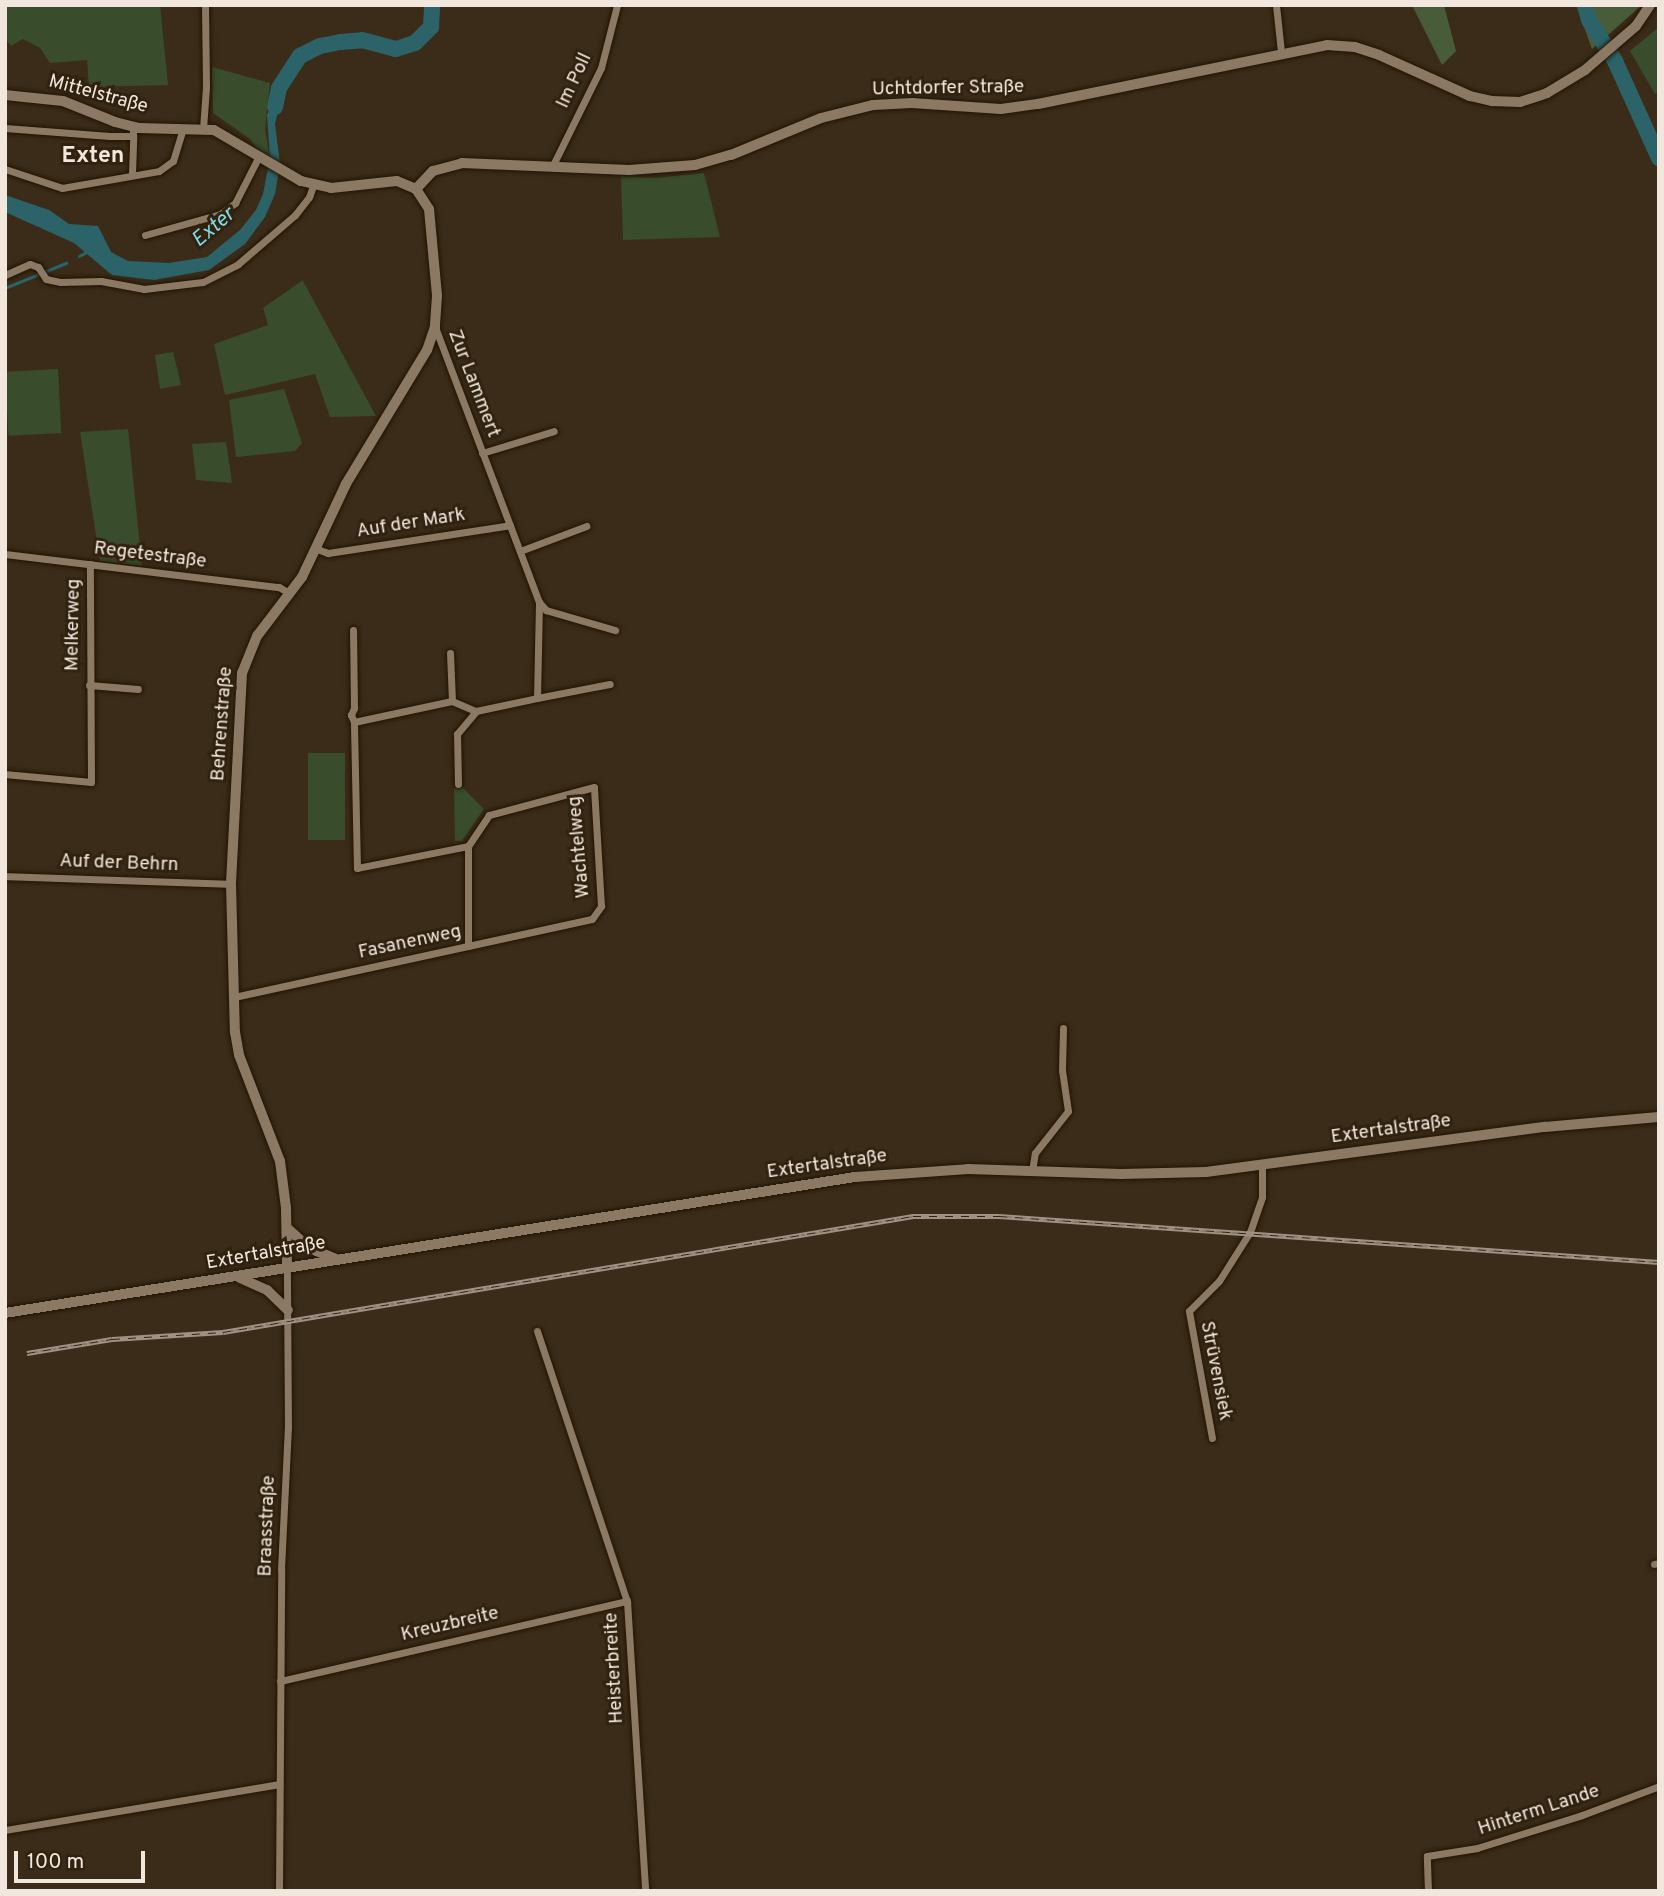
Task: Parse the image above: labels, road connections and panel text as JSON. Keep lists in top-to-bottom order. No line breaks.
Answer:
{"streets":{"main road":["Uchtdorfer Straße","Mittelstraße","Behrenstraße","Extertalstraße"],"street":["Im Poll","Zur Lammert","Auf der Mark","Regetestraße","Melkerweg","Wachtelweg","Auf der Behrn","Fasanenweg","Strüvensiek","Braasstraße","Kreuzbreite","Heisterbreite","Hinterm Lande"]},"crossings":[["Im Poll","Uchtdorfer Straße"],["Uchtdorfer Straße","Mittelstraße"],["Uchtdorfer Straße","Behrenstraße"],["Mittelstraße","Behrenstraße"],["Zur Lammert","Auf der Mark"],["Zur Lammert","Behrenstraße"],["Auf der Mark","Behrenstraße"],["Regetestraße","Melkerweg"],["Regetestraße","Behrenstraße"],["Behrenstraße","Auf der Behrn"],["Behrenstraße","Fasanenweg"],["Behrenstraße","Extertalstraße"],["Behrenstraße","Braasstraße"],["Wachtelweg","Fasanenweg"],["Extertalstraße","Strüvensiek"],["Extertalstraße","Braasstraße"],["Braasstraße","Kreuzbreite"],["Kreuzbreite","Heisterbreite"]],"districts":["Exten"],"water":["Exter"],"scale_bar":"100 m"}
